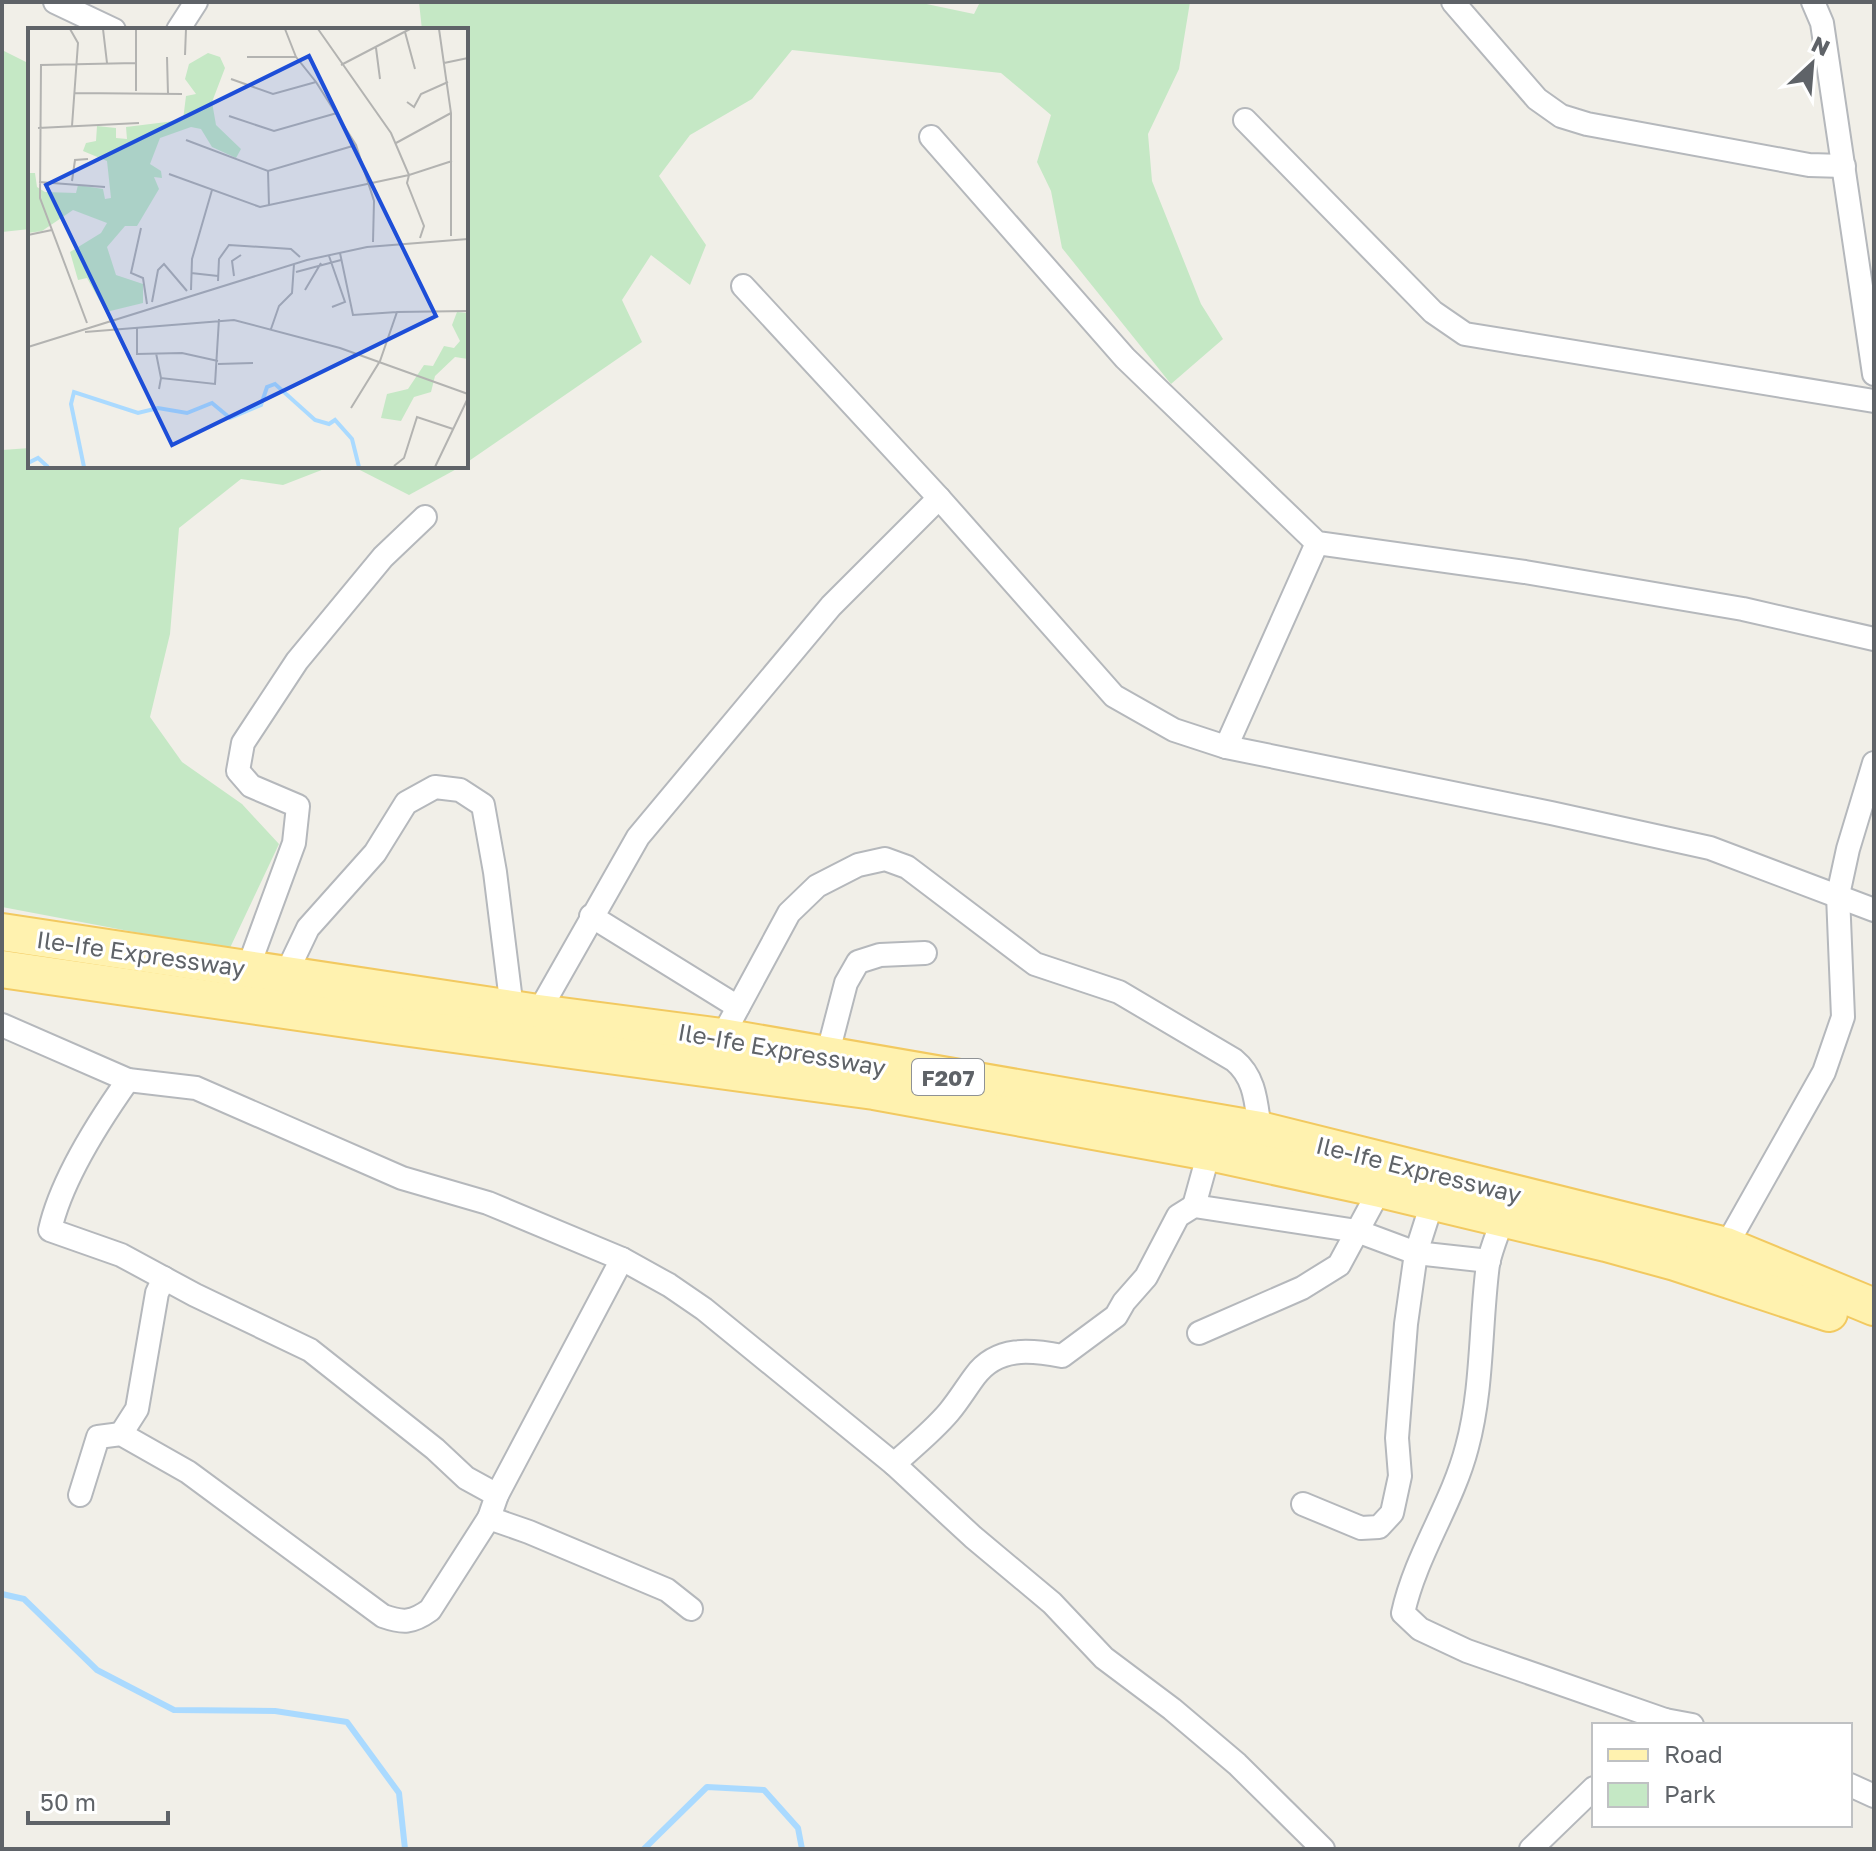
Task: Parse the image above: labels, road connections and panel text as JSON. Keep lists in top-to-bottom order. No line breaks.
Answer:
{"streets":{"main road":["Ile-Ife Expressway","F207"]},"legend":["Road","Park"],"scale_bar":"50 m","north":"top right"}
